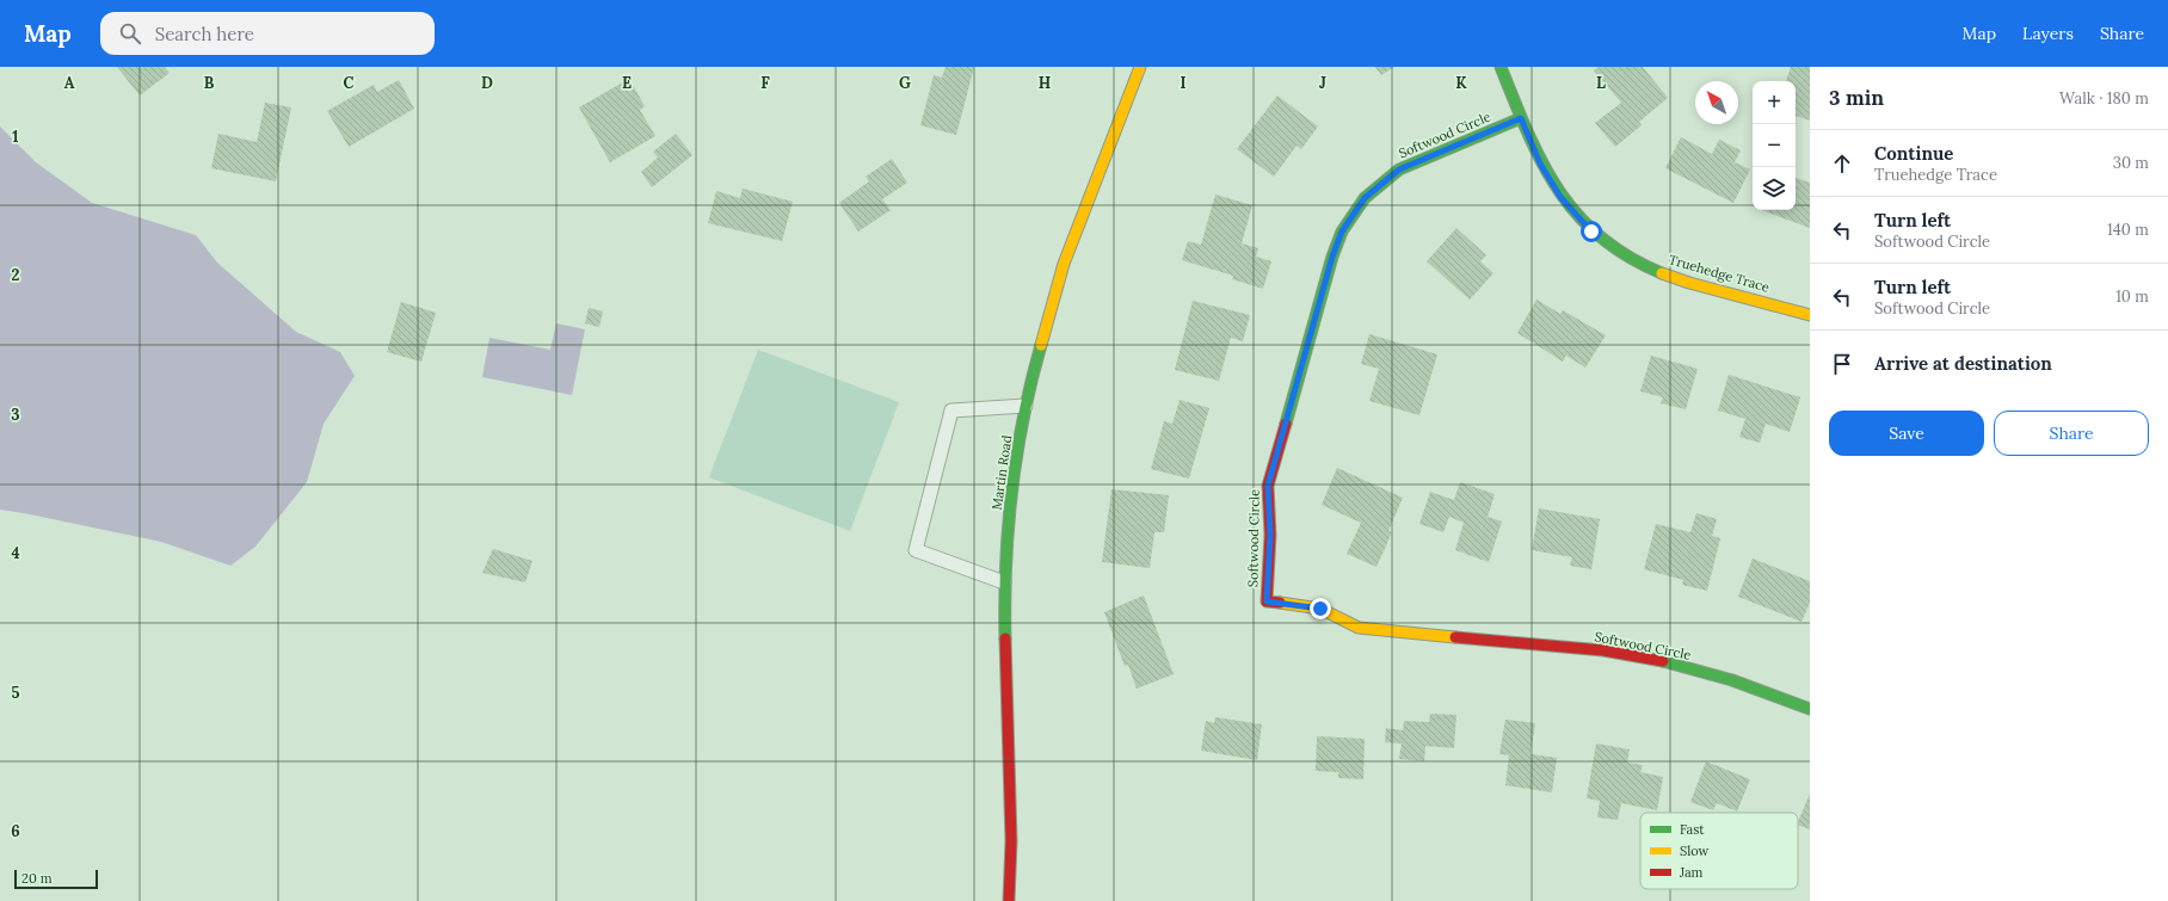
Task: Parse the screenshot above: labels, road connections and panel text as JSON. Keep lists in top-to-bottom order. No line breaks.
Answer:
{"streets":{"street":["Softwood Circle","Truehedge Trace","Martin Road"]},"crossings":[["Softwood Circle","Truehedge Trace"]],"legend":["Fast","Slow","Jam"],"scale_bar":"20 m","north":"top left","page":{"header":"Map","search":"Search here","nav":["Map","Layers","Share"],"heading":["3 min","Walk · 180 m"],"map_buttons":["+","−"],"list":[["Continue","Truehedge Trace","30 m"],["Turn left","Softwood Circle","140 m"],["Turn left","Softwood Circle","10 m"],"Arrive at destination"],"buttons":["Save","Share"],"scale":"20 m"},"grid":{"columns":["A","B","C","D","E","F","G","H","I","J","K","L"],"rows":["1","2","3","4","5","6"]}}
